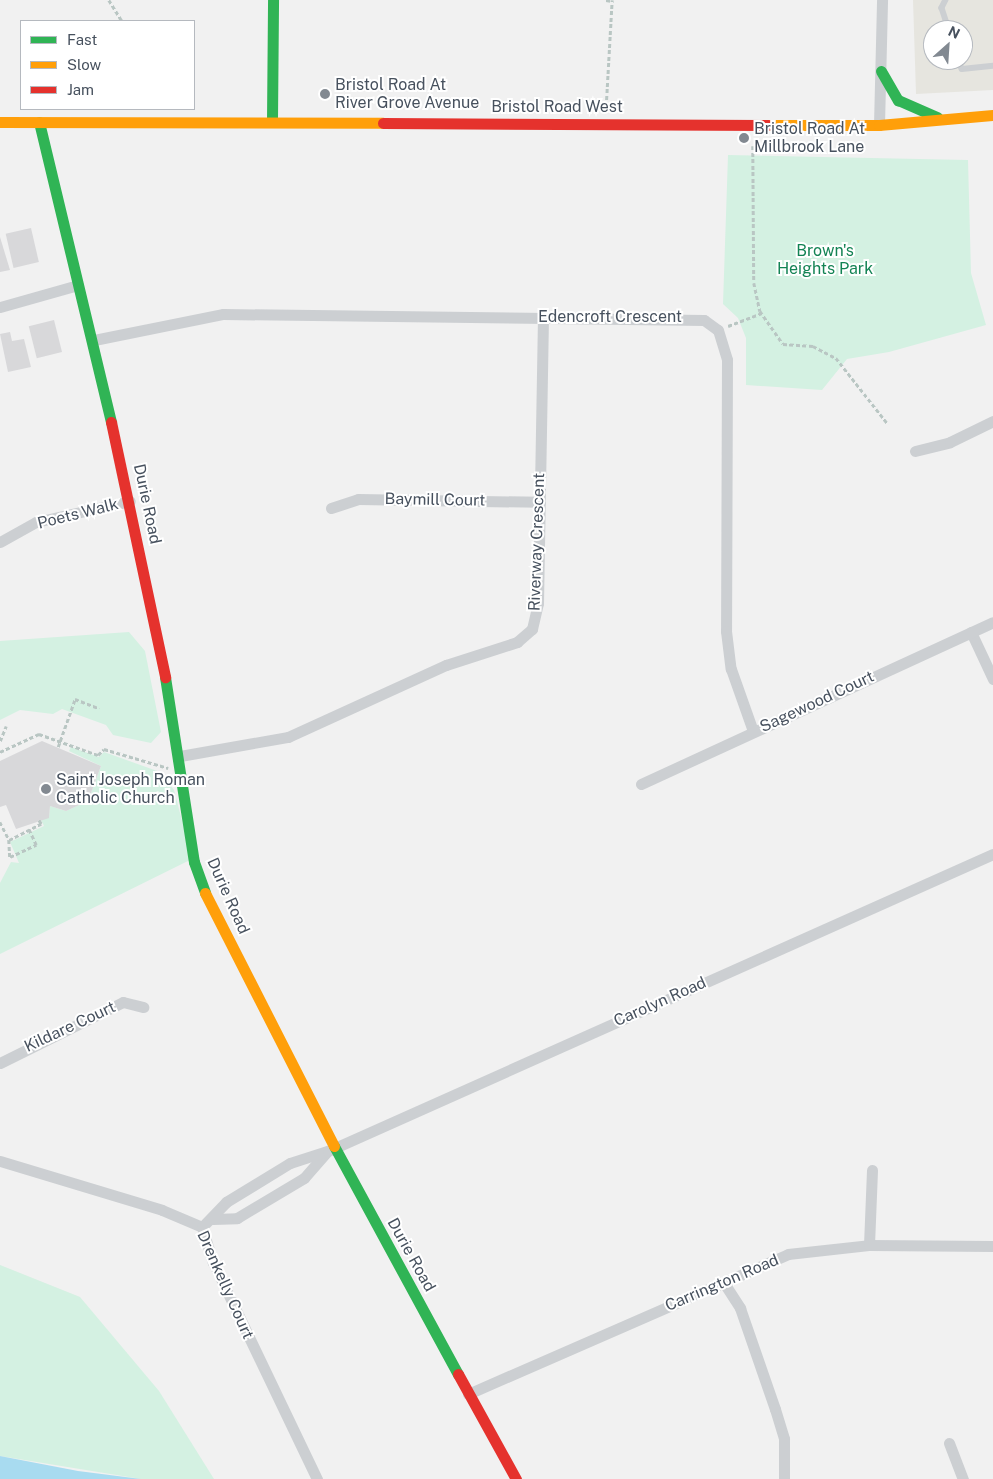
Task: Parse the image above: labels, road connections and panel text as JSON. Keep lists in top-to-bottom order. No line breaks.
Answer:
{"streets":{"street":["Bristol Road West","Edencroft Crescent","Baymill Court","Durie Road","Poets Walk","Riverway Crescent","Sagewood Court","Carolyn Road","Kildare Court","Carrington Road","Drenkelly Court"]},"crossings":[["Bristol Road West","Durie Road"],["Edencroft Crescent","Durie Road"],["Edencroft Crescent","Riverway Crescent"],["Baymill Court","Riverway Crescent"],["Durie Road","Poets Walk"],["Durie Road","Riverway Crescent"],["Durie Road","Carolyn Road"],["Durie Road","Carrington Road"],["Carolyn Road","Drenkelly Court"]],"parks":["Brown's Heights Park"],"places":["Bristol Road At River Grove Avenue","Bristol Road At Millbrook Lane","Saint Joseph Roman Catholic Church"],"legend":["Fast","Slow","Jam"],"north":"top right"}
